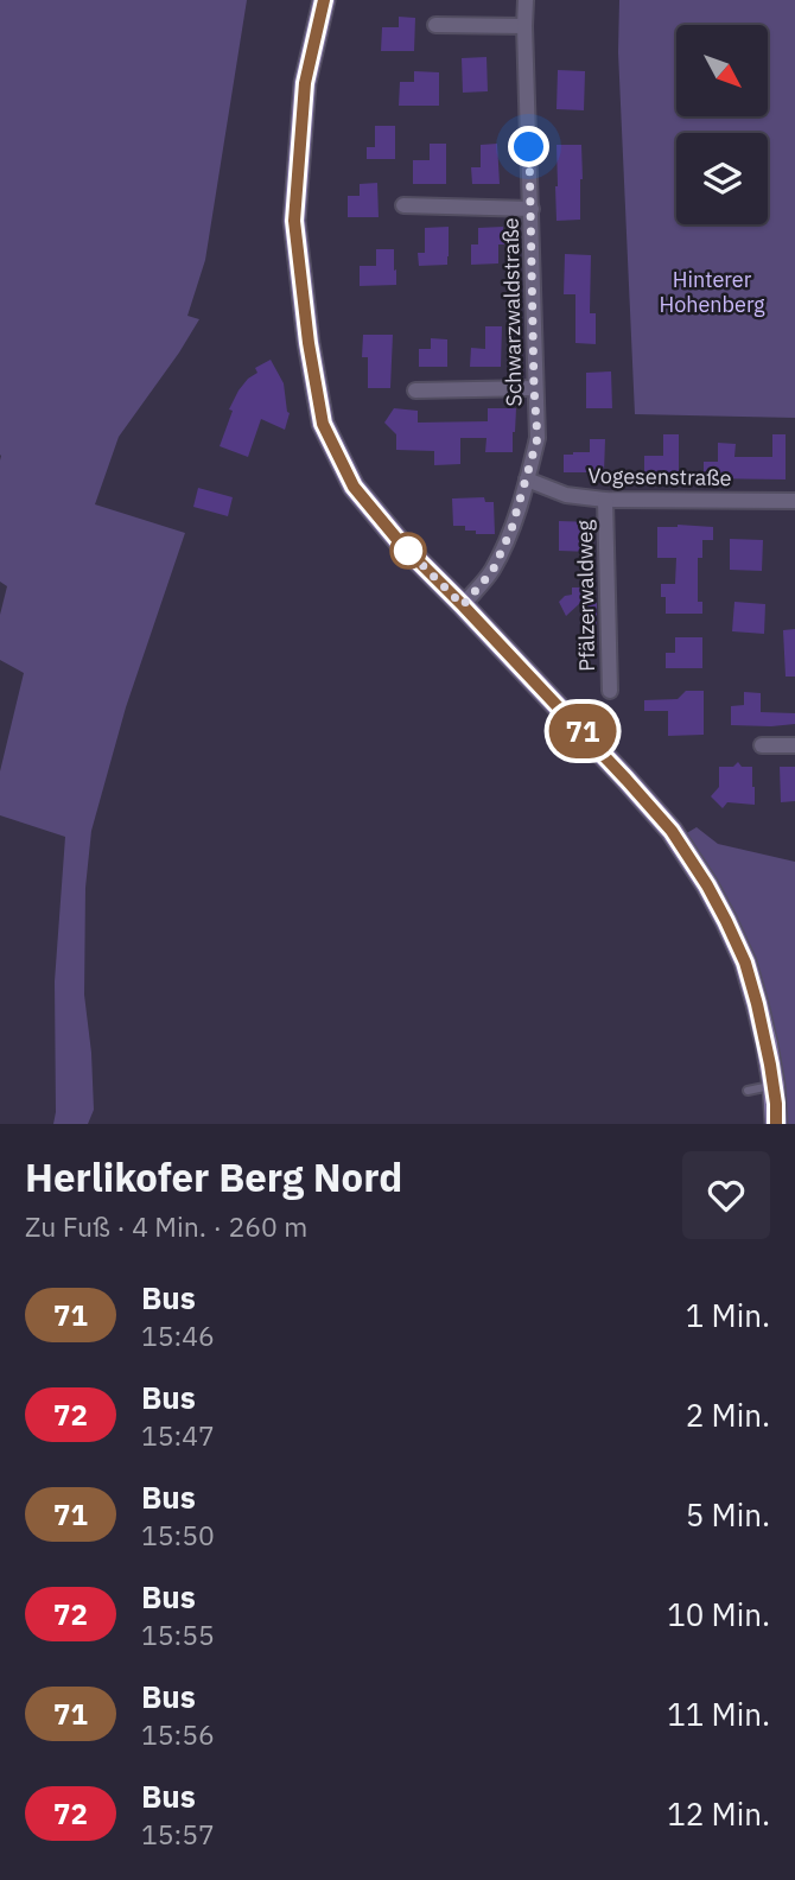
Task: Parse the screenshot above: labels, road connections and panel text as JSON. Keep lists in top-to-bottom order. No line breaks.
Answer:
{"streets":{"street":["Schwarzwaldstraße","Vogesenstraße","Pfälzerwaldweg"]},"crossings":[["Schwarzwaldstraße","Vogesenstraße"],["Vogesenstraße","Pfälzerwaldweg"]],"parks":["Hinterer Hohenberg"],"lines":["bus line 71"],"north":"bottom right","page":{"on_map":"71","heading":["Herlikofer Berg Nord","Zu Fuß · 4 Min. · 260 m"],"list":[{"mark":"71","name":"Bus","note":"15:46","value":"1 Min."},{"mark":"72","name":"Bus","note":"15:47","value":"2 Min."},{"mark":"71","name":"Bus","note":"15:50","value":"5 Min."},{"mark":"72","name":"Bus","note":"15:55","value":"10 Min."},{"mark":"71","name":"Bus","note":"15:56","value":"11 Min."},{"mark":"72","name":"Bus","note":"15:57","value":"12 Min."}]}}
